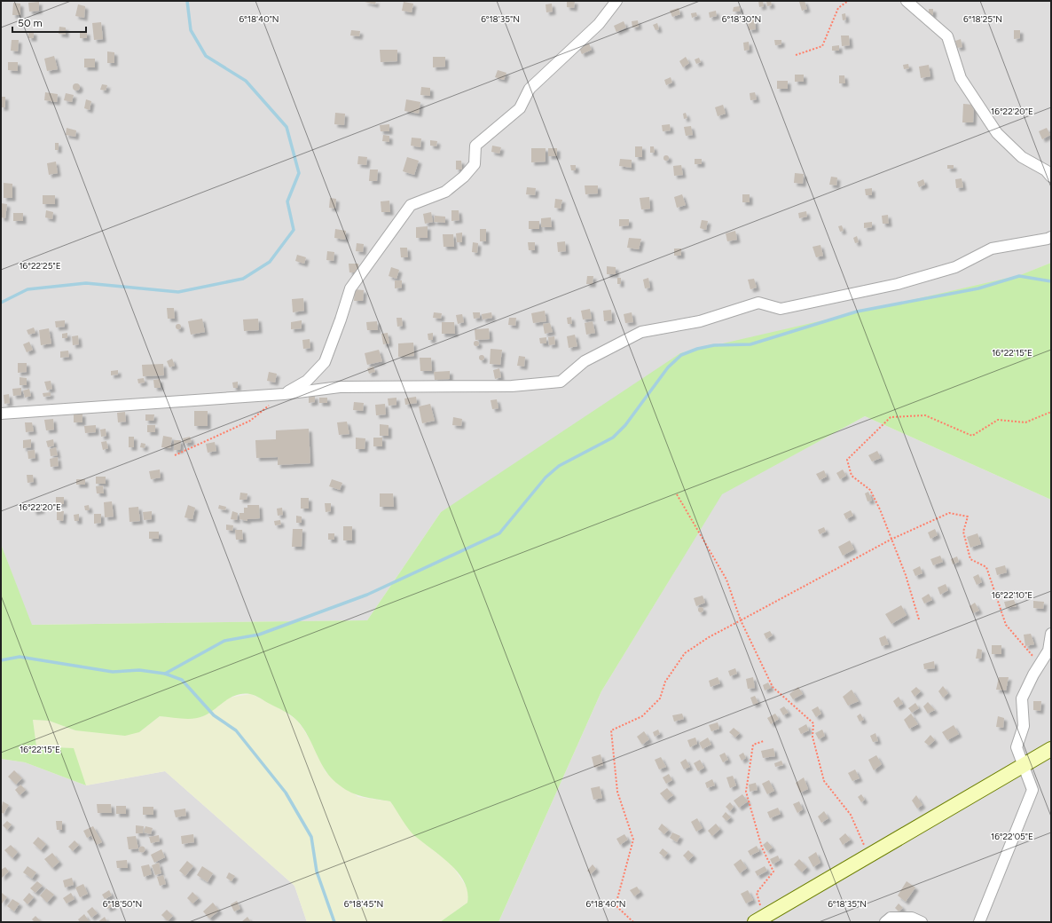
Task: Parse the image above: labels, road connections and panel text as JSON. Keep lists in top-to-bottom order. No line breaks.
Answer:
{"scale_bar":"50 m","coordinates":["6°18'40\"N","6°18'35\"N","6°18'30\"N","6°18'25\"N","16°22'20\"E","16°22'25\"E","16°22'15\"E","16°22'10\"E","16°22'05\"E","6°18'50\"N","6°18'45\"N"]}
